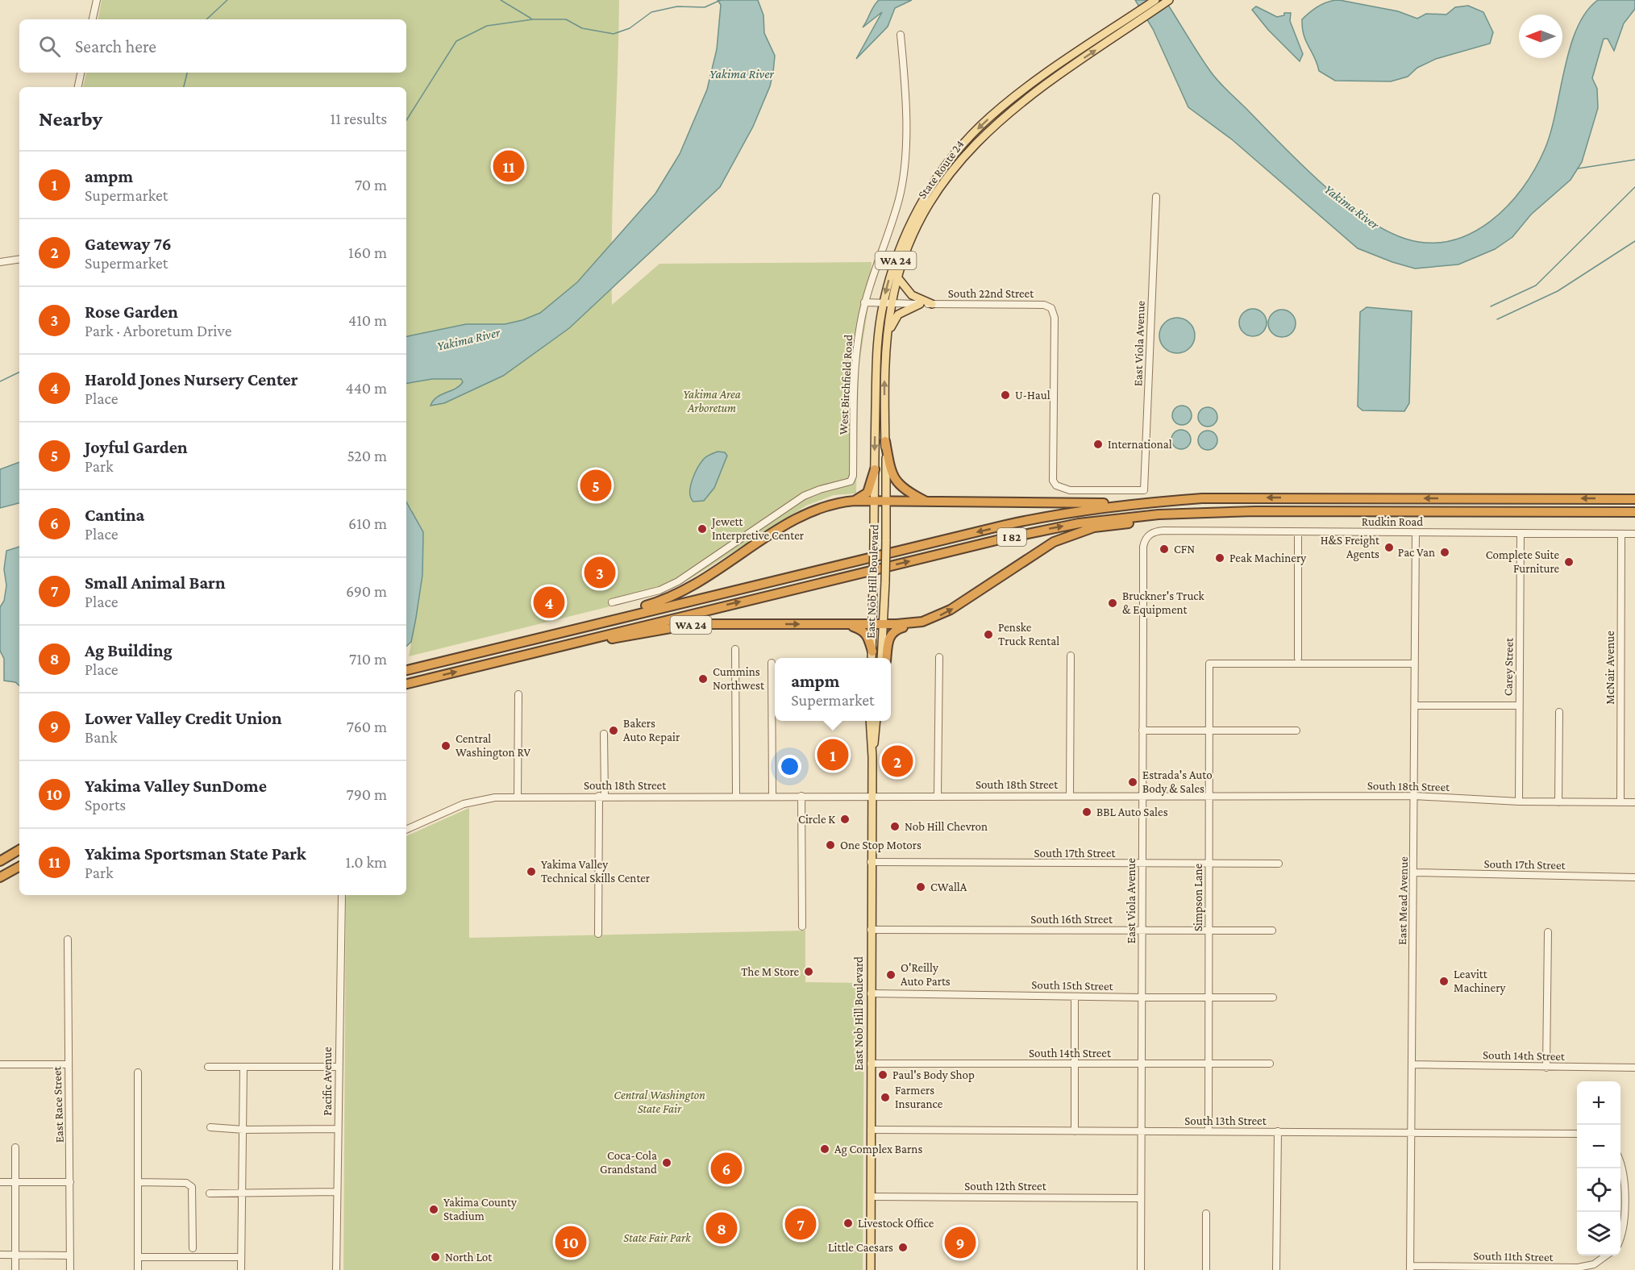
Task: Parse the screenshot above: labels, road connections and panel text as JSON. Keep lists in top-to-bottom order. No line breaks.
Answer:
{"streets":{"highway":["WA 24","I 82"],"main road":["State Route 24","East Nob Hill Boulevard"],"street":["South 22nd Street","East Viola Avenue","West Birchfield Road","Rudkin Road","Carey Street","McNair Avenue","South 18th Street","South 17th Street","Simpson Lane","East Mead Avenue","South 16th Street","South 15th Street","South 14th Street","Pacific Avenue","East Race Street","South 13th Street","South 12th Street","South 11th Street"]},"crossings":[["State Route 24","WA 24"],["State Route 24","South 22nd Street"],["State Route 24","East Nob Hill Boulevard"],["WA 24","I 82"],["WA 24","East Nob Hill Boulevard"],["South 22nd Street","East Viola Avenue"],["South 22nd Street","West Birchfield Road"],["East Viola Avenue","Rudkin Road"],["East Viola Avenue","South 18th Street"],["East Viola Avenue","South 17th Street"],["East Viola Avenue","South 16th Street"],["East Viola Avenue","South 15th Street"],["East Viola Avenue","South 14th Street"],["East Viola Avenue","South 13th Street"],["East Viola Avenue","South 12th Street"],["Rudkin Road","Carey Street"],["Rudkin Road","McNair Avenue"],["Rudkin Road","East Mead Avenue"],["East Nob Hill Boulevard","South 18th Street"],["East Nob Hill Boulevard","South 17th Street"],["East Nob Hill Boulevard","South 16th Street"],["East Nob Hill Boulevard","South 15th Street"],["East Nob Hill Boulevard","South 14th Street"],["East Nob Hill Boulevard","South 13th Street"],["East Nob Hill Boulevard","South 12th Street"],["Carey Street","South 18th Street"],["McNair Avenue","South 18th Street"],["South 18th Street","Simpson Lane"],["South 18th Street","East Mead Avenue"],["South 17th Street","Simpson Lane"],["South 17th Street","East Mead Avenue"],["Simpson Lane","East Mead Avenue"],["Simpson Lane","South 16th Street"],["Simpson Lane","South 15th Street"],["Simpson Lane","South 14th Street"],["Simpson Lane","South 13th Street"],["East Mead Avenue","South 14th Street"],["East Mead Avenue","South 13th Street"],["East Mead Avenue","South 11th Street"]],"water":["Yakima River"],"parks":["Yakima Area Arboretum","Central Washington State Fair","State Fair Park"],"places":["U-Haul","International","Jewett Interpretive Center","H&S Freight Agents","CFN","Pac Van","Peak Machinery","Complete Suite Furniture","Bruckner's Truck & Equipment","Penske Truck Rental","Cummins Northwest","Bakers Auto Repair","Central Washington RV","Estrada's Auto Body & Sales","BBL Auto Sales","Circle K","Nob Hill Chevron","One Stop Motors","Yakima Valley Technical Skills Center","CWallA","The M Store","O'Reilly Auto Parts","Leavitt Machinery","Paul's Body Shop","Farmers Insurance","Ag Complex Barns","Coca-Cola Grandstand","Yakima County Stadium","Livestock Office","Little Caesars","North Lot"],"north":"left","page":{"search":"Search here","heading":["Nearby","11 results"],"pins":["11","5","3","4","1","2","6","7","8","10","9"],"list":[{"mark":"1","name":"ampm","note":"Supermarket","value":"70 m"},{"mark":"2","name":"Gateway 76","note":"Supermarket","value":"160 m"},{"mark":"3","name":"Rose Garden","note":"Park · Arboretum Drive","value":"410 m"},{"mark":"4","name":"Harold Jones Nursery Center","note":"Place","value":"440 m"},{"mark":"5","name":"Joyful Garden","note":"Park","value":"520 m"},{"mark":"6","name":"Cantina","note":"Place","value":"610 m"},{"mark":"7","name":"Small Animal Barn","note":"Place","value":"690 m"},{"mark":"8","name":"Ag Building","note":"Place","value":"710 m"},{"mark":"9","name":"Lower Valley Credit Union","note":"Bank","value":"760 m"},{"mark":"10","name":"Yakima Valley SunDome","note":"Sports","value":"790 m"},{"mark":"11","name":"Yakima Sportsman State Park","note":"Park","value":"1.0 km"}],"popup":["ampm","Supermarket"],"map_buttons":["+","−"]}}
